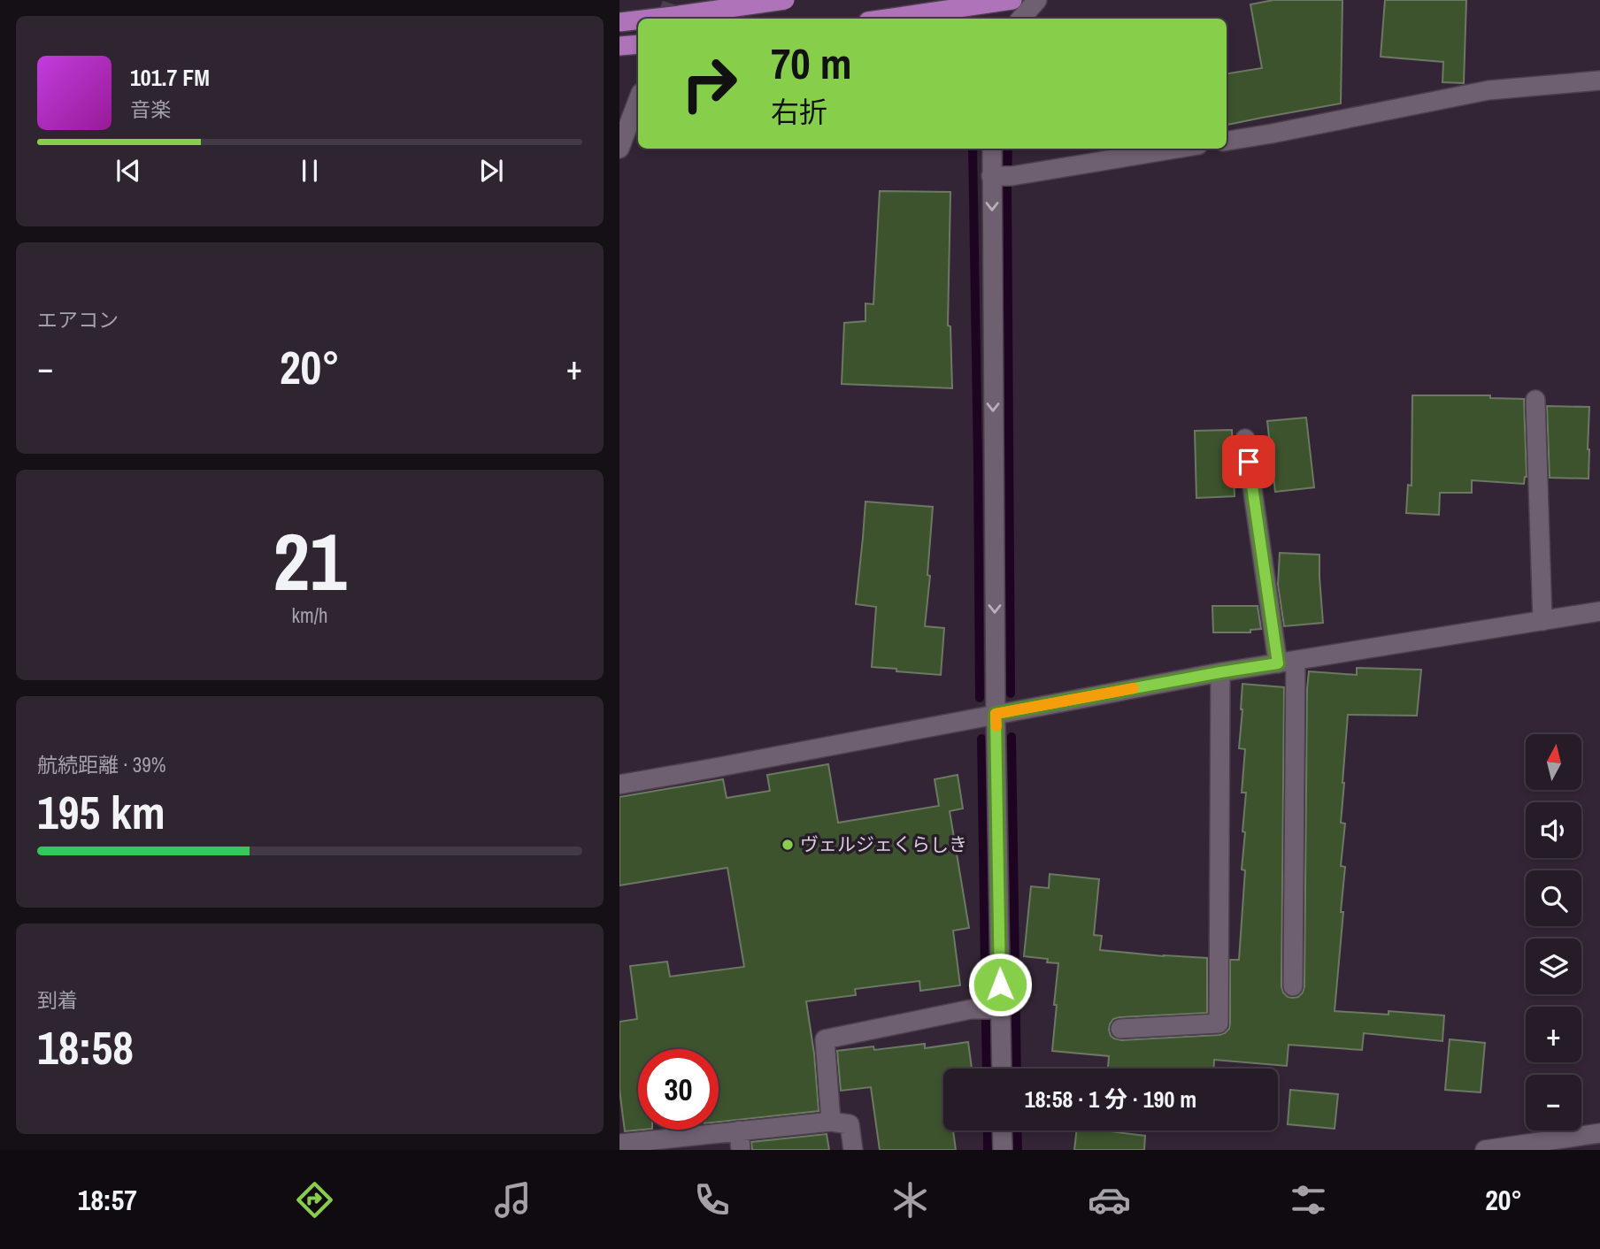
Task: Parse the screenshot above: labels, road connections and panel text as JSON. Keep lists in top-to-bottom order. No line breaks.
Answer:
{"places":["ヴェルジェくらしき"],"north":"top","page":{"turn":["70 m","右折"],"song":["101.7 FM","音楽"],"tile":["エアコン",["21","km/h"],["航続距離 · 39%","195 km"],["到着","18:58"]],"heat":["−","20°","+"],"map_buttons":["+","−"],"limit":"30","trip":"18:58 · 1 分 · 190 m","tabs":["18:57","20°"]}}
